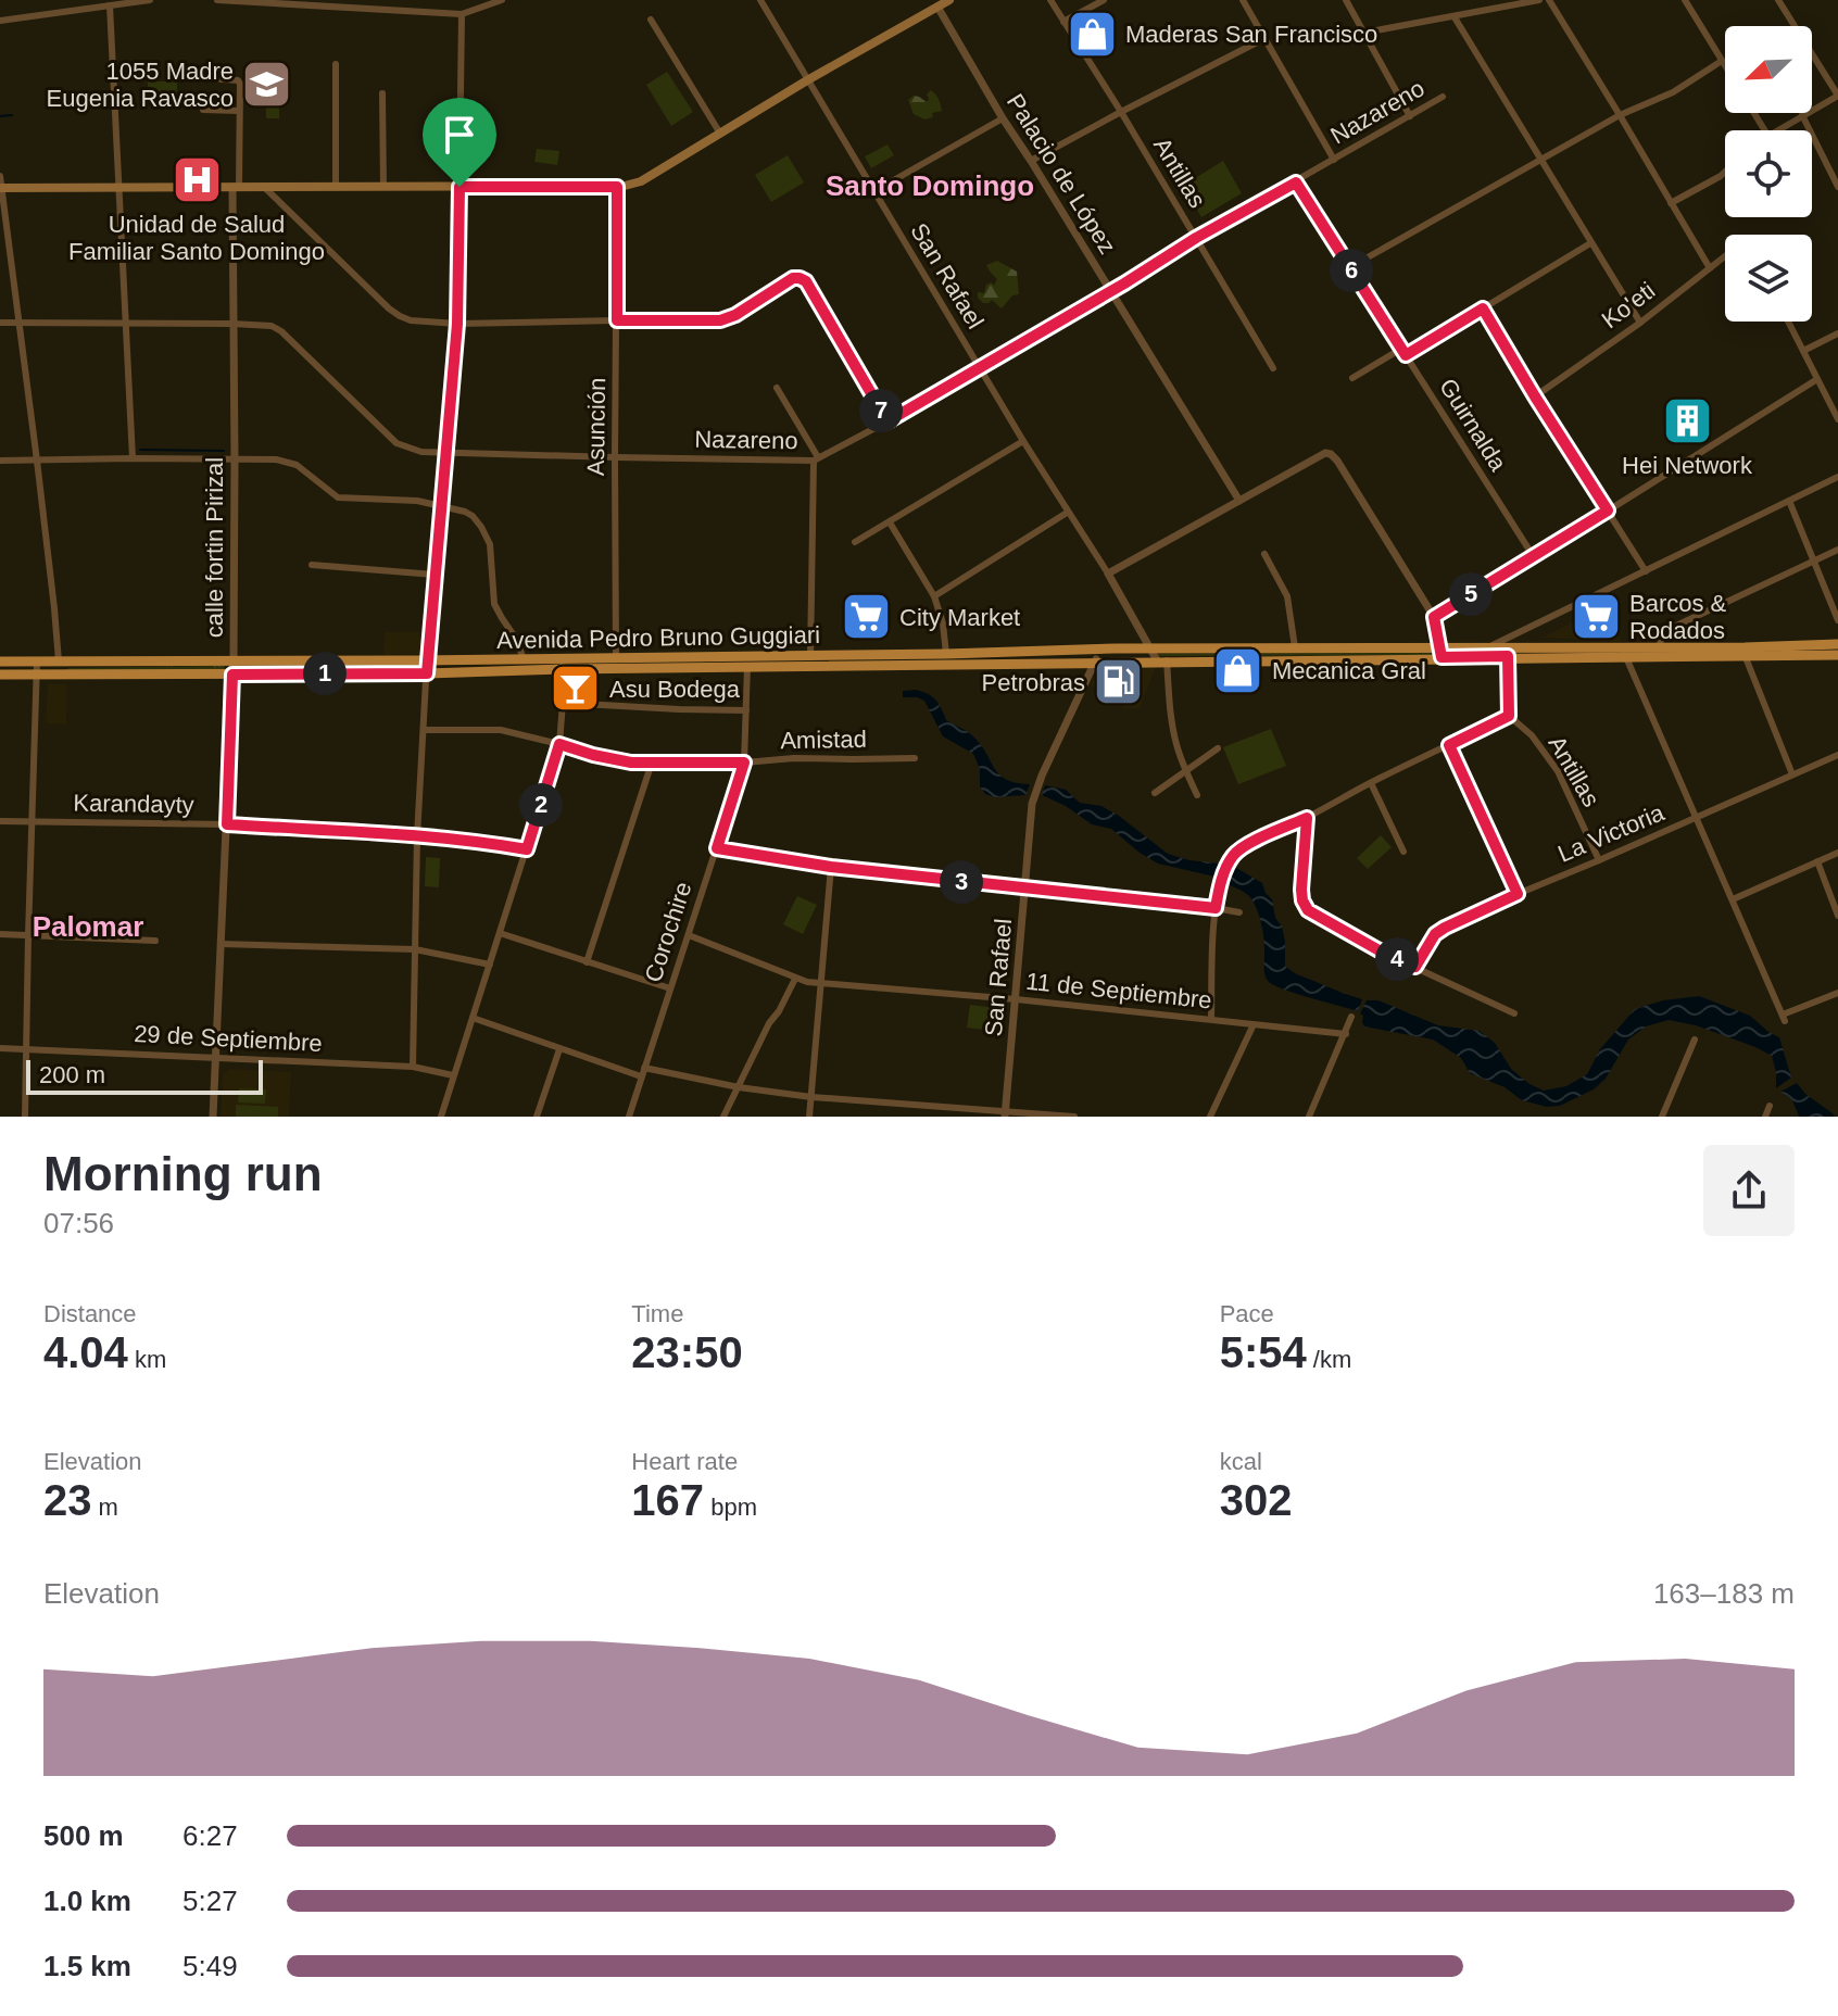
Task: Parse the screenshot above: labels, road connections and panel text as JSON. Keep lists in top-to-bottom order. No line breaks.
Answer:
{"streets":{"main road":["Avenida Pedro Bruno Guggiari"],"street":["Nazareno","Antillas","Palacio de López","San Rafael","Ko'eti","Guirnalda","Asunción","calle fortin Pirizal","Amistad","Karandayty","La Victoria","Corochire","11 de Septiembre","29 de Septiembre"]},"crossings":[["Nazareno","Antillas"],["Nazareno","Palacio de López"],["Nazareno","San Rafael"],["Nazareno","Guirnalda"],["Nazareno","Asunción"],["Nazareno","calle fortin Pirizal"],["Antillas","La Victoria"],["San Rafael","Avenida Pedro Bruno Guggiari"],["San Rafael","11 de Septiembre"],["Asunción","Avenida Pedro Bruno Guggiari"],["calle fortin Pirizal","Avenida Pedro Bruno Guggiari"],["calle fortin Pirizal","Karandayty"],["calle fortin Pirizal","29 de Septiembre"],["Avenida Pedro Bruno Guggiari","Corochire"],["Amistad","Corochire"],["Corochire","11 de Septiembre"]],"districts":["Santo Domingo","Palomar"],"places":{"shop":["Maderas San Francisco","Mecanica Gral"],"school or university":["1055 Madre Eugenia Ravasco"],"hospital":["Unidad de Salud Familiar Santo Domingo"],"building":["Hei Network"],"supermarket":["City Market","Barcos & Rodados"],"fuel station":["Petrobras"],"bar":["Asu Bodega"]},"scale_bar":"200 m","north":"bottom left","page":{"pins":["6","7","5","1","2","3","4"],"scale":"200 m","heading":["Morning run","07:56"],"stats":[["Distance","4.04 km"],["Time","23:50"],["Pace","5:54 /km"],["Elevation","23 m"],["Heart rate","167 bpm"],["kcal","302"]],"chart":["Elevation","163–183 m"],"list":[{"name":"500 m","note":"6:27"},{"name":"1.0 km","note":"5:27"},{"name":"1.5 km","note":"5:49"}]}}
